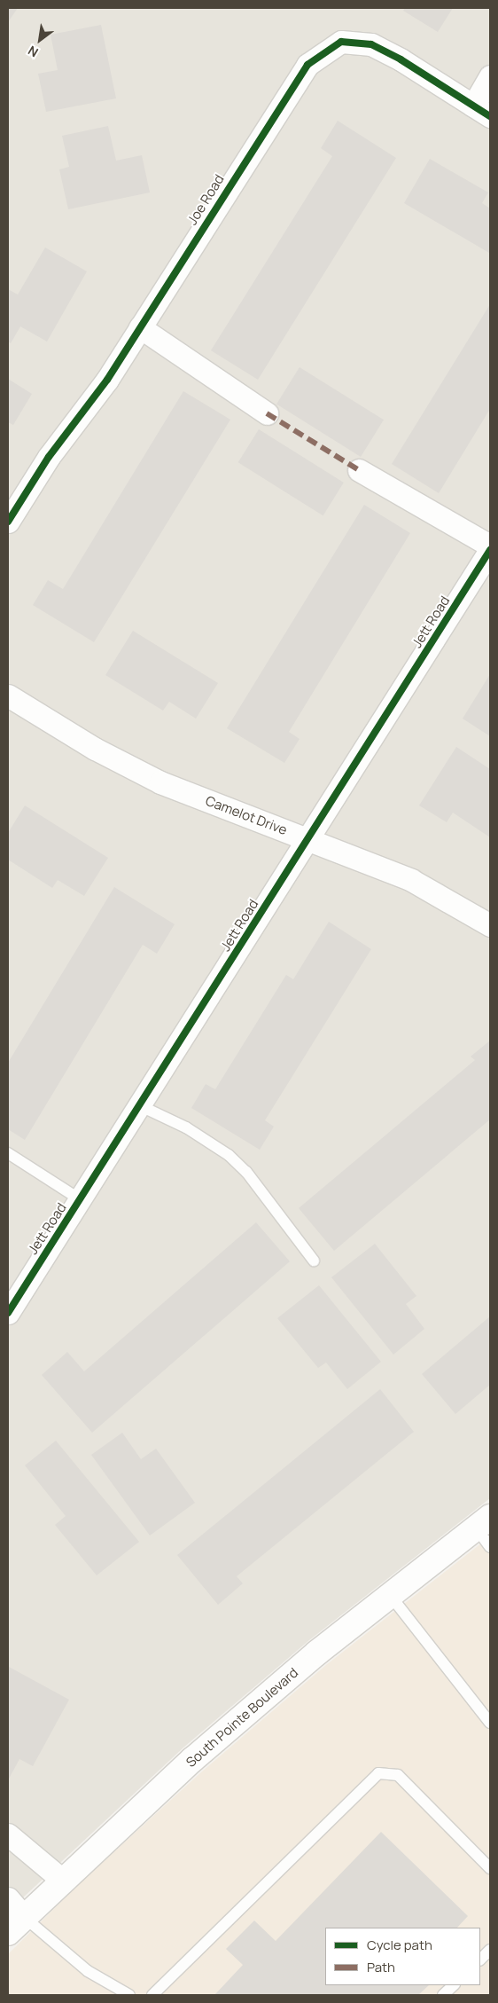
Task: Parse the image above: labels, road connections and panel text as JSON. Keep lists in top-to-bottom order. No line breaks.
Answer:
{"streets":{"street":["Joe Road","Jett Road","Camelot Drive","South Pointe Boulevard"]},"crossings":[["Jett Road","Camelot Drive"]],"legend":["Cycle path","Path"],"north":"bottom left"}
